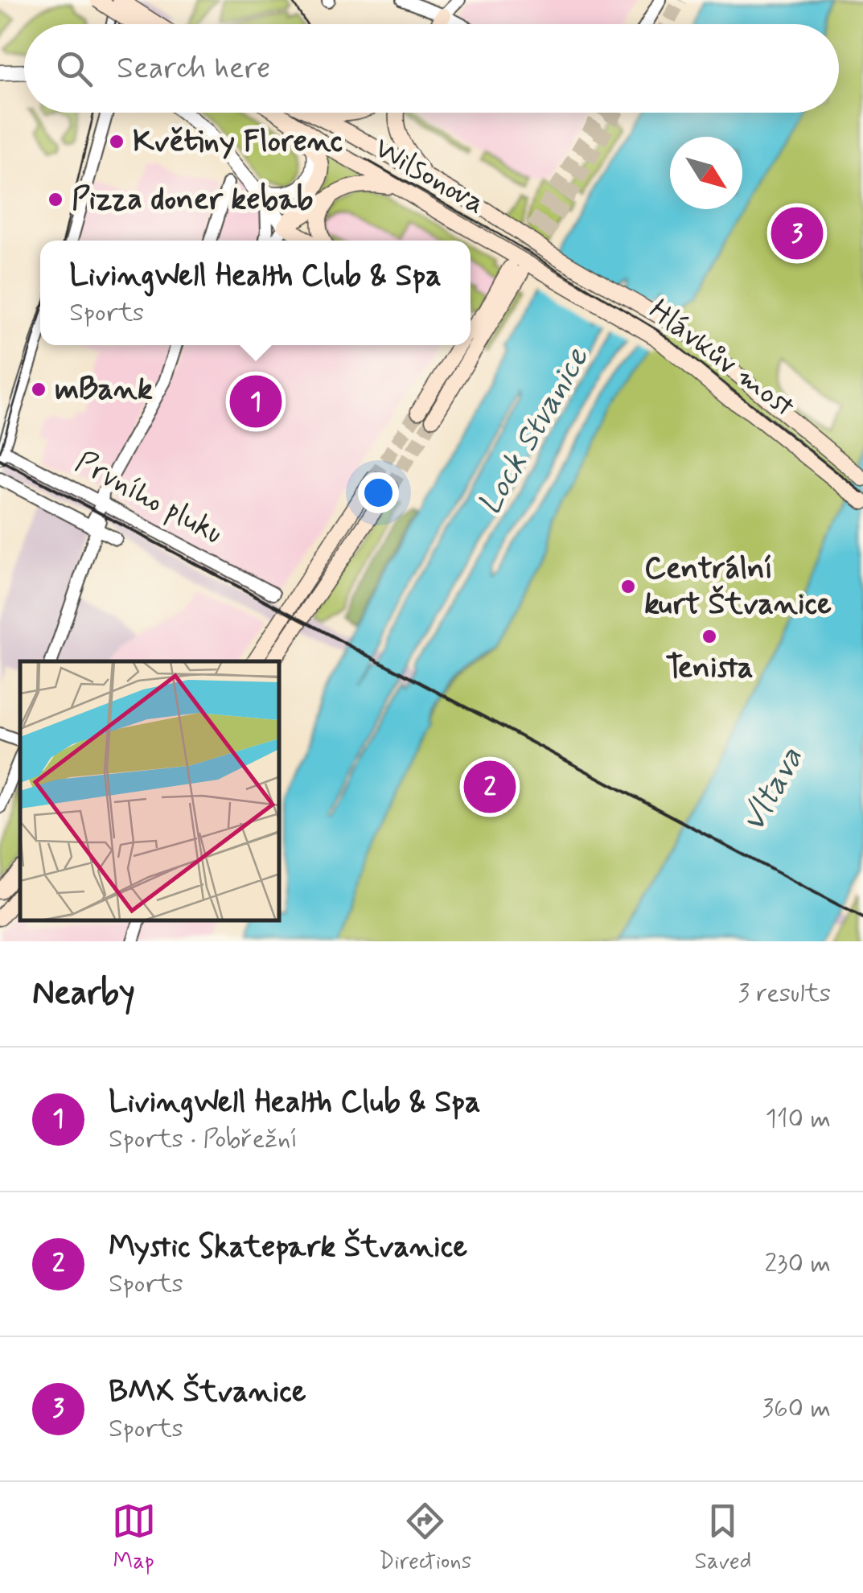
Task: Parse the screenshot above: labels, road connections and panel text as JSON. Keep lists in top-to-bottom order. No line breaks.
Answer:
{"streets":{"main road":["Wilsonova","Hlávkův most"],"street":["Prvního pluku"]},"crossings":[["Wilsonova","Hlávkův most"]],"water":["Lock Stvanice","Vltava"],"places":["Květiny Florenc","Pizza doner kebab","mBank","Centrální kurt Štvanice","Tenista"],"north":"bottom right","page":{"search":"Search here","pins":["3","1","2"],"popup":["LivingWell Health Club & Spa","Sports"],"heading":["Nearby","3 results"],"list":[{"mark":"1","name":"LivingWell Health Club & Spa","note":"Sports · Pobřežní","value":"110 m"},{"mark":"2","name":"Mystic Skatepark Štvanice","note":"Sports","value":"230 m"},{"mark":"3","name":"BMX Štvanice","note":"Sports","value":"360 m"}],"nav":["Map","Directions","Saved"]}}
